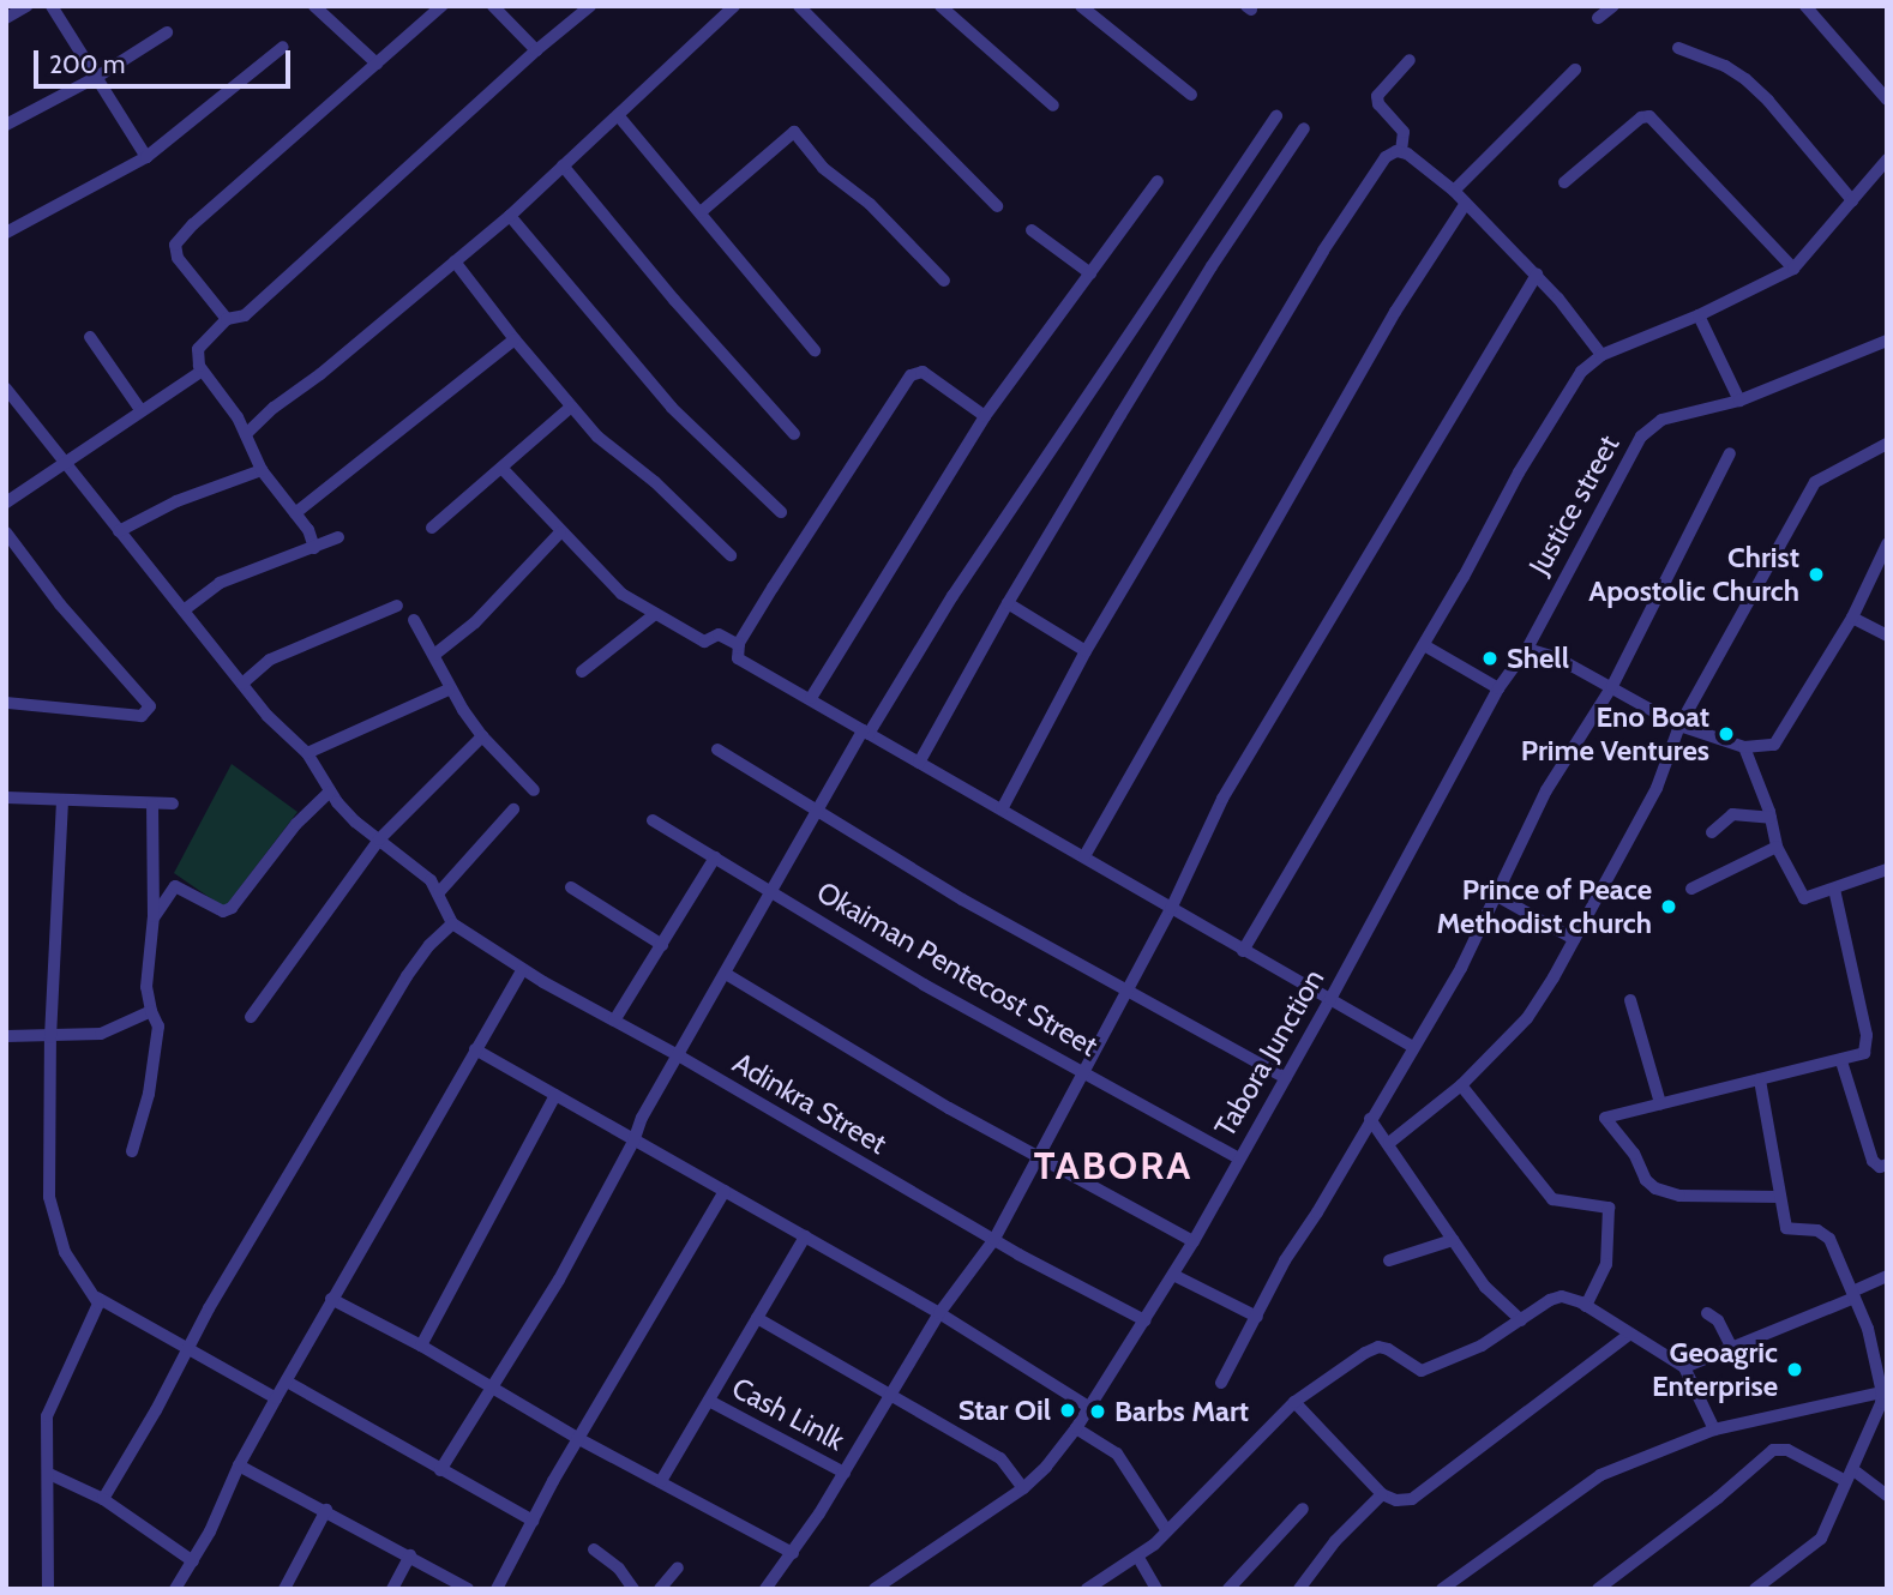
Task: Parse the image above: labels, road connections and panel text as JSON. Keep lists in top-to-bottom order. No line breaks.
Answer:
{"streets":{"street":["Justice street","Okaiman Pentecost Street","Tabora Junction","Adinkra Street","Cash Linlk"]},"crossings":[["Justice street","Tabora Junction"],["Okaiman Pentecost Street","Tabora Junction"],["Tabora Junction","Adinkra Street"]],"districts":["TABORA"],"places":["Christ Apostolic Church","Shell","Eno Boat Prime Ventures","Prince of Peace Methodist church","Geoagric Enterprise","Star Oil","Barbs Mart"],"scale_bar":"200 m"}
